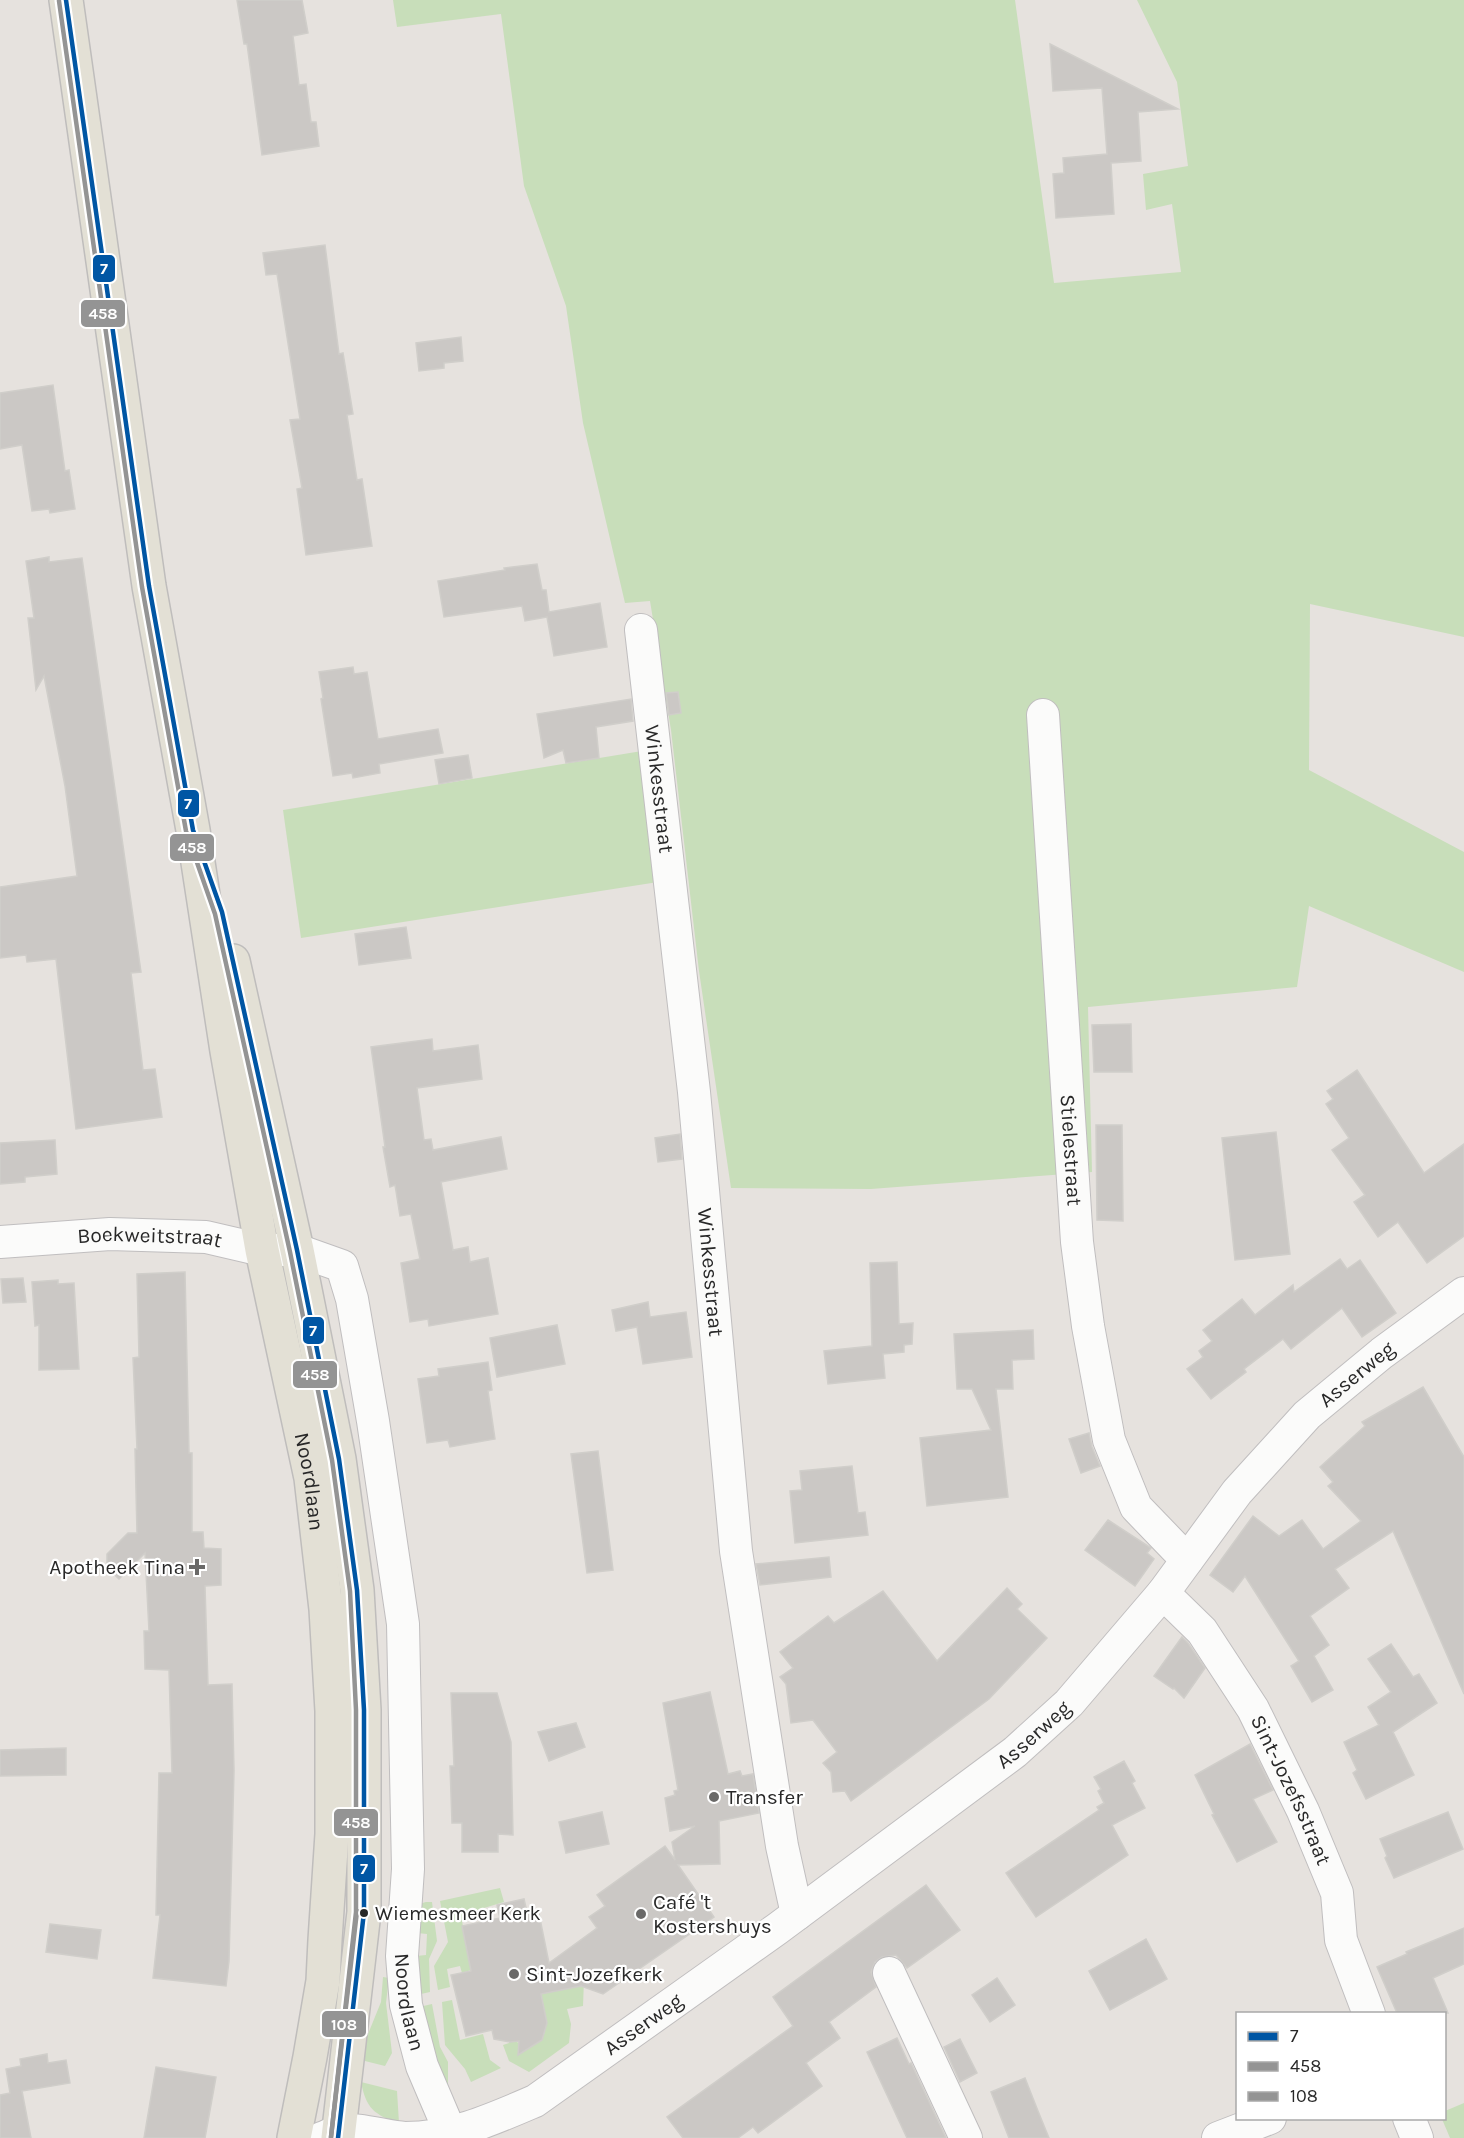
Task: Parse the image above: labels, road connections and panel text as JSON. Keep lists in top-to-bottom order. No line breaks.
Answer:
{"streets":{"main road":["Noordlaan"],"street":["Winkesstraat","Stielestraat","Boekweitstraat","Asserweg","Sint-Jozefsstraat"]},"crossings":[["Winkesstraat","Asserweg"],["Stielestraat","Asserweg"],["Boekweitstraat","Noordlaan"],["Asserweg","Noordlaan"],["Asserweg","Sint-Jozefsstraat"]],"places":{"health":["Apotheek Tina"],"other":["Transfer","Wiemesmeer Kerk","Café 't Kostershuys","Sint-Jozefkerk"]},"lines":["transit line 7","transit line 458","transit line 108"],"legend":["7","458","108"]}
